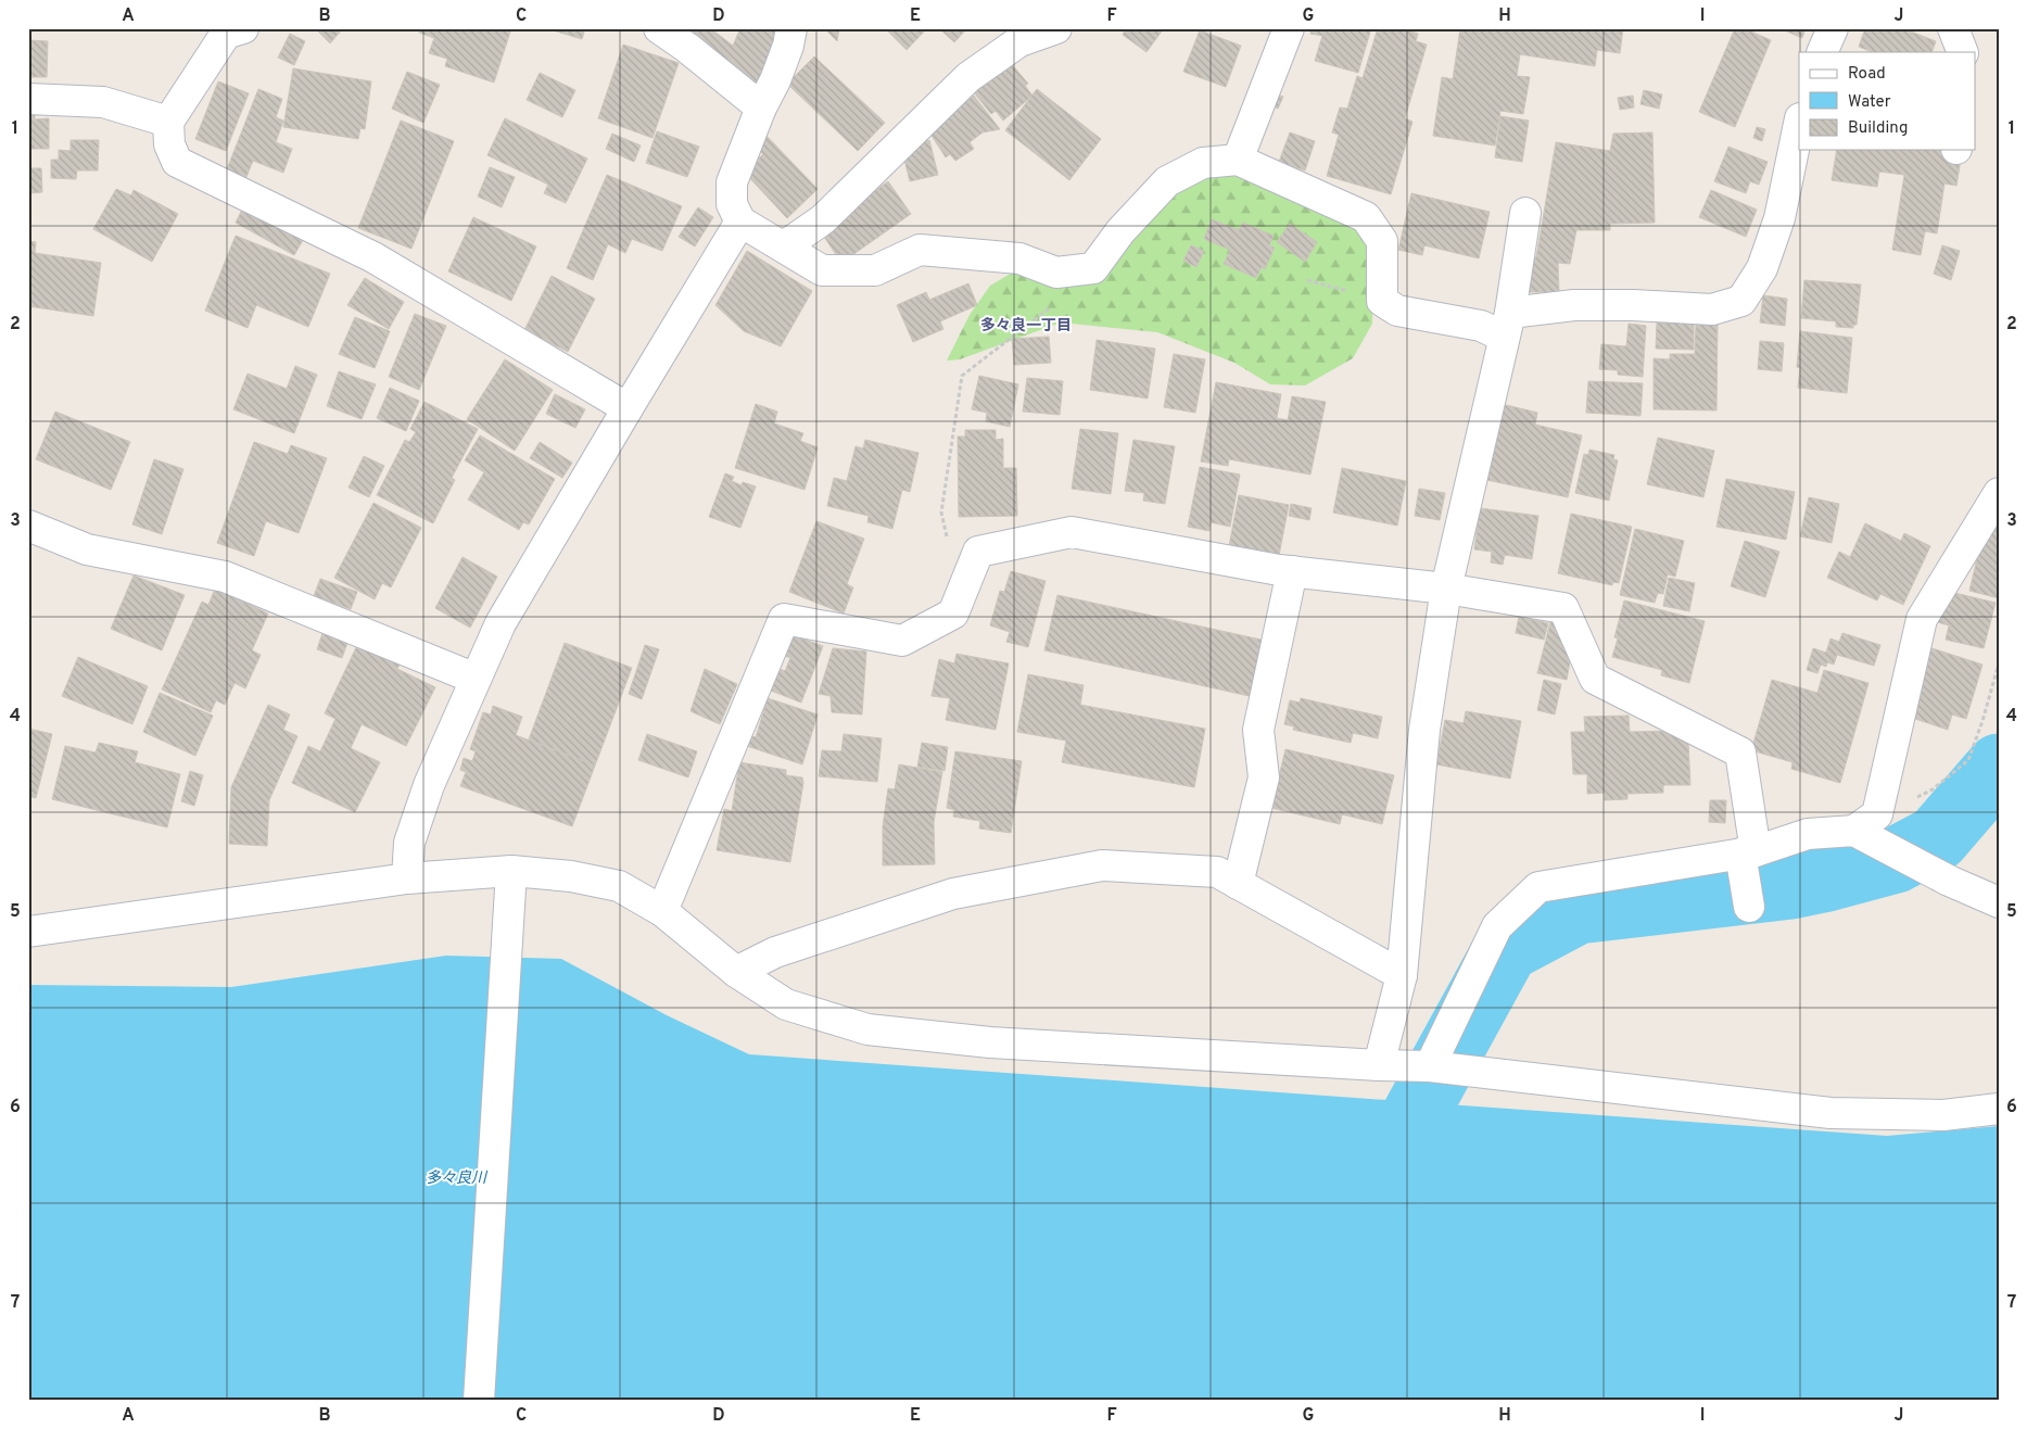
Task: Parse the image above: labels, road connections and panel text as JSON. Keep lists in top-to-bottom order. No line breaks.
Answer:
{"districts":["多々良一丁目"],"water":["多々良川"],"legend":["Road","Water","Building"],"grid":{"columns":["A","B","C","D","E","F","G","H","I","J"],"rows":["1","2","3","4","5","6","7"]}}
